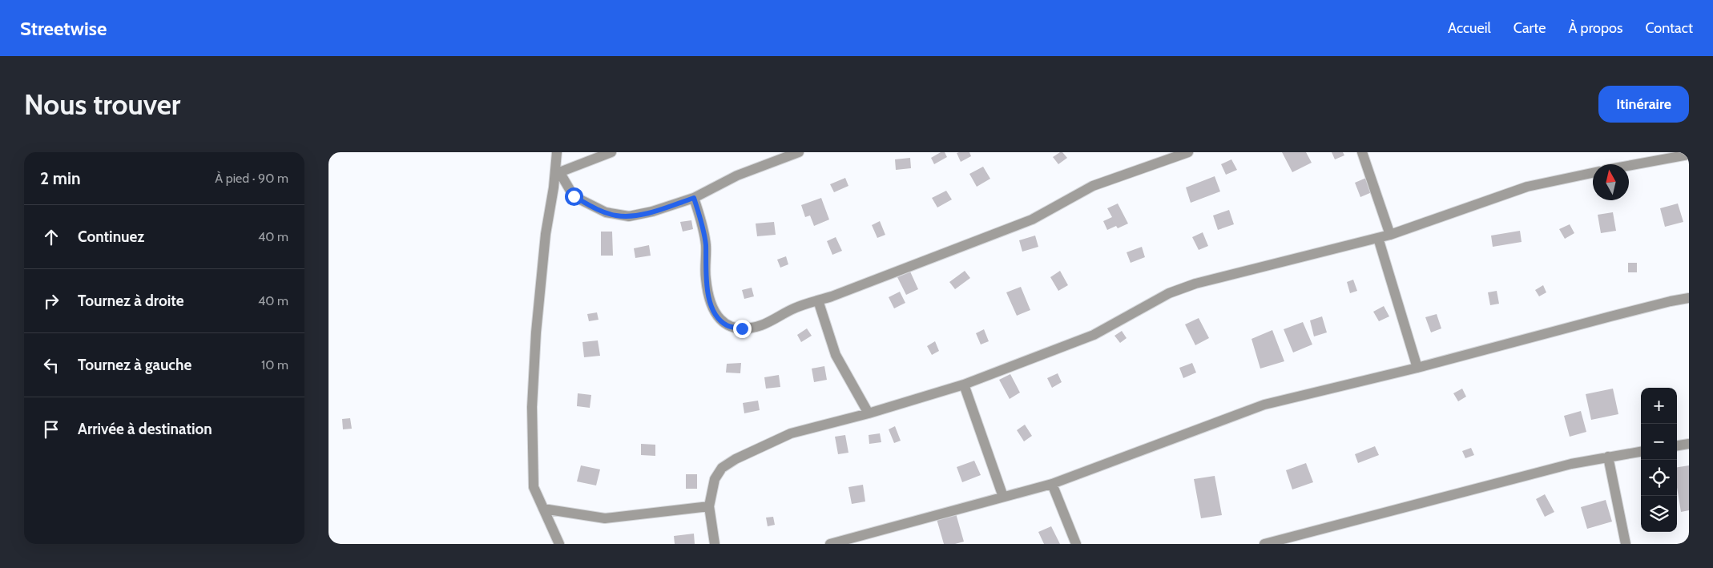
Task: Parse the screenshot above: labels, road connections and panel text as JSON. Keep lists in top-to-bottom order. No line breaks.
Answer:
{"north":"top","page":{"header":"Streetwise","nav":["Accueil","Carte","À propos","Contact"],"buttons":"Itinéraire","title":"Nous trouver","heading":["2 min","À pied · 90 m"],"list":[["Continuez","40 m"],["Tournez à droite","40 m"],["Tournez à gauche","10 m"],"Arrivée à destination"],"map_buttons":["+","−"]}}
